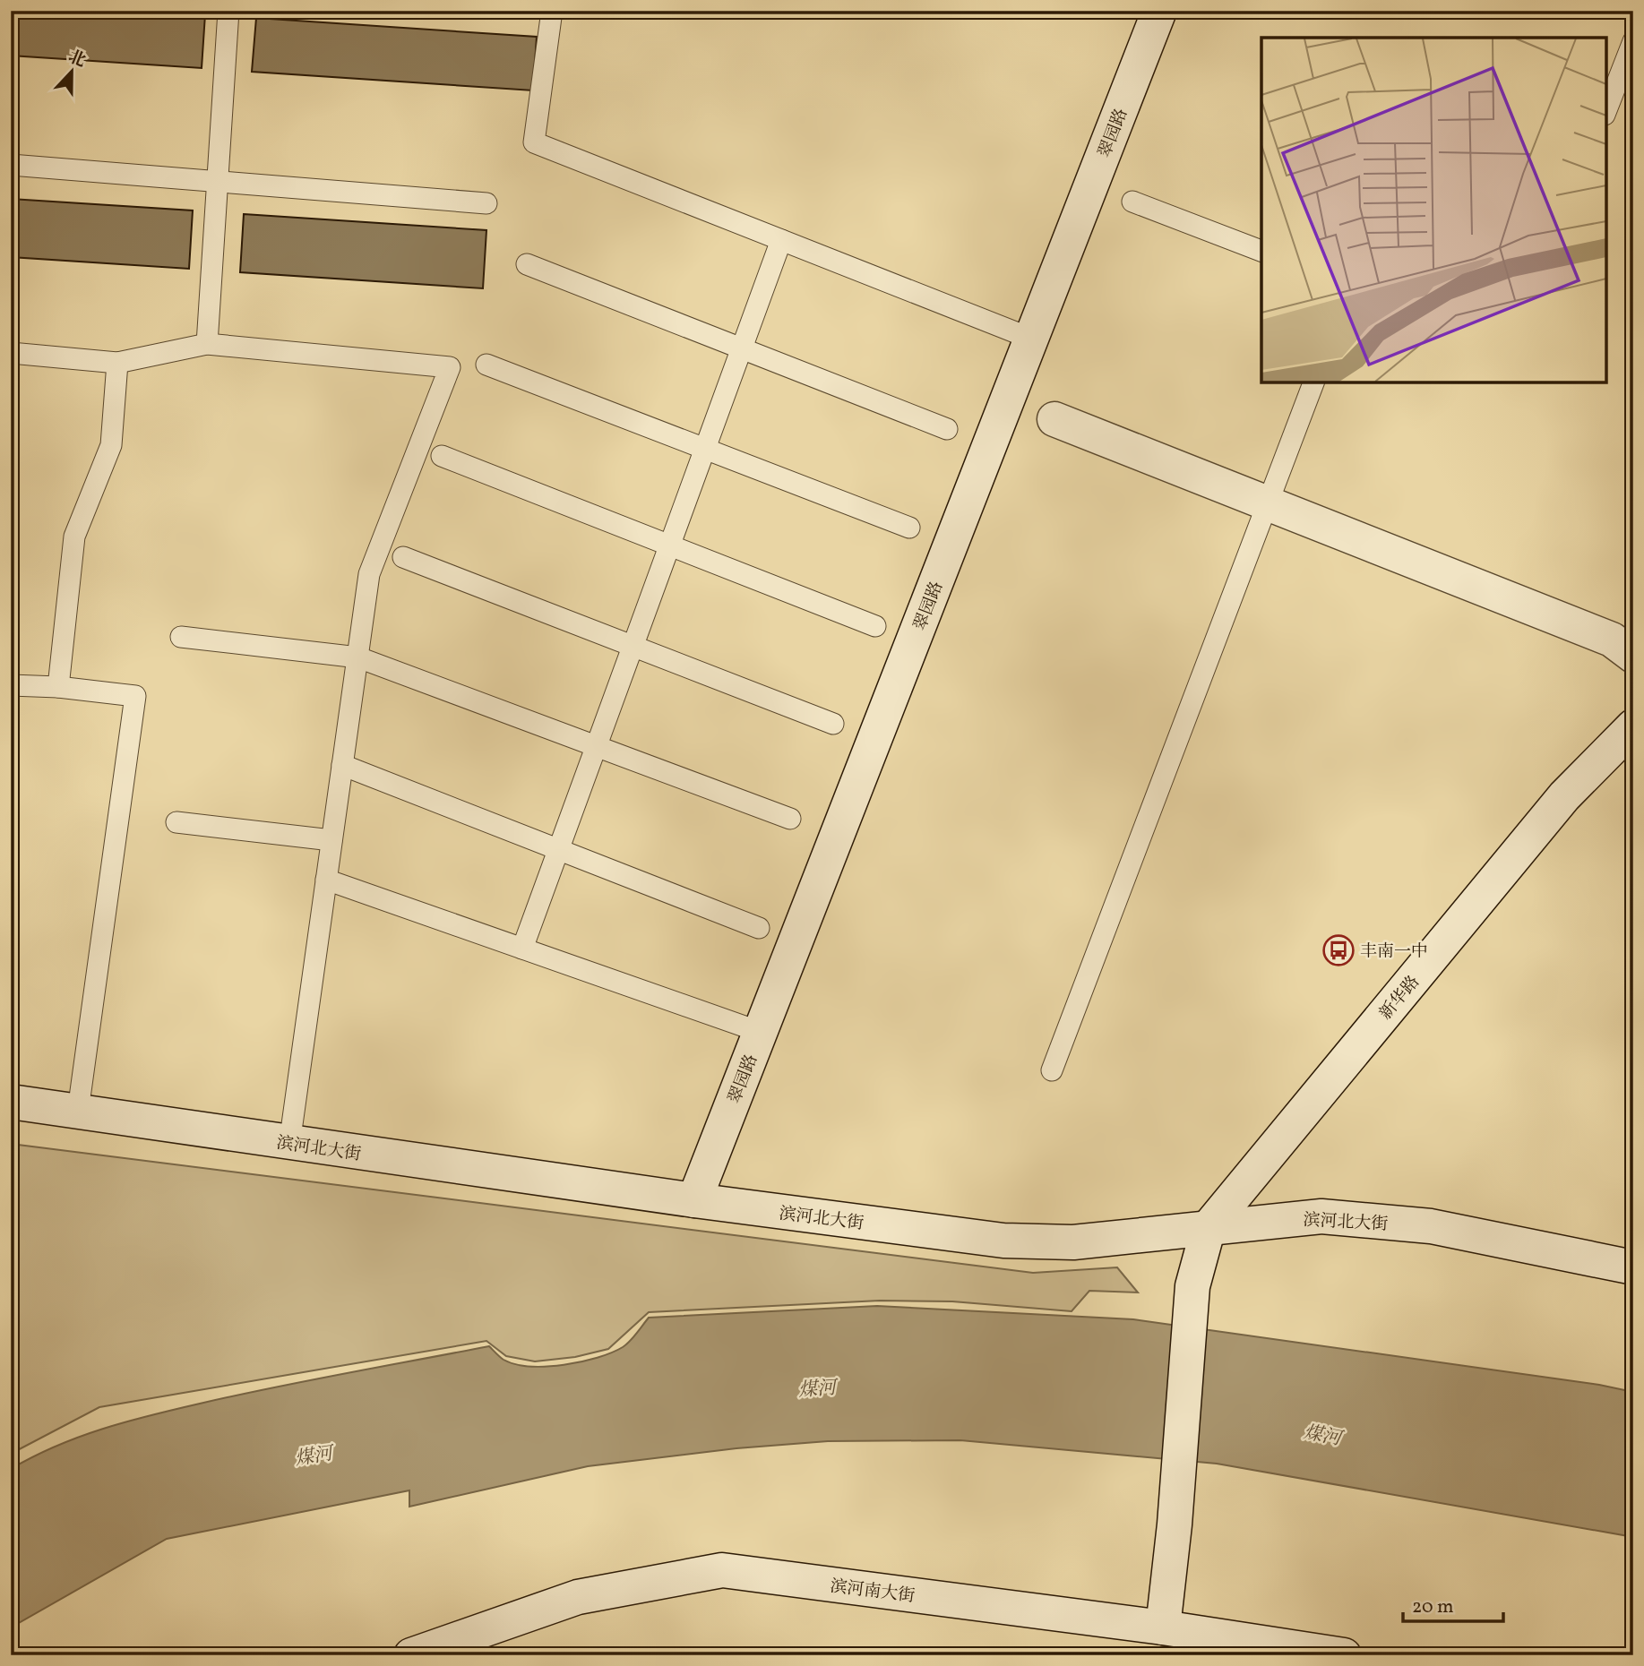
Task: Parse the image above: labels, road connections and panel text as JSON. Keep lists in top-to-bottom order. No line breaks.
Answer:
{"streets":{"street":["翠园路","新华路","滨河北大街","滨河南大街"]},"crossings":[["翠园路","滨河北大街"],["新华路","滨河北大街"],["新华路","滨河南大街"]],"water":["煤河"],"places":{"bus stop":["丰南一中"]},"scale_bar":"20 m","north":"top"}
